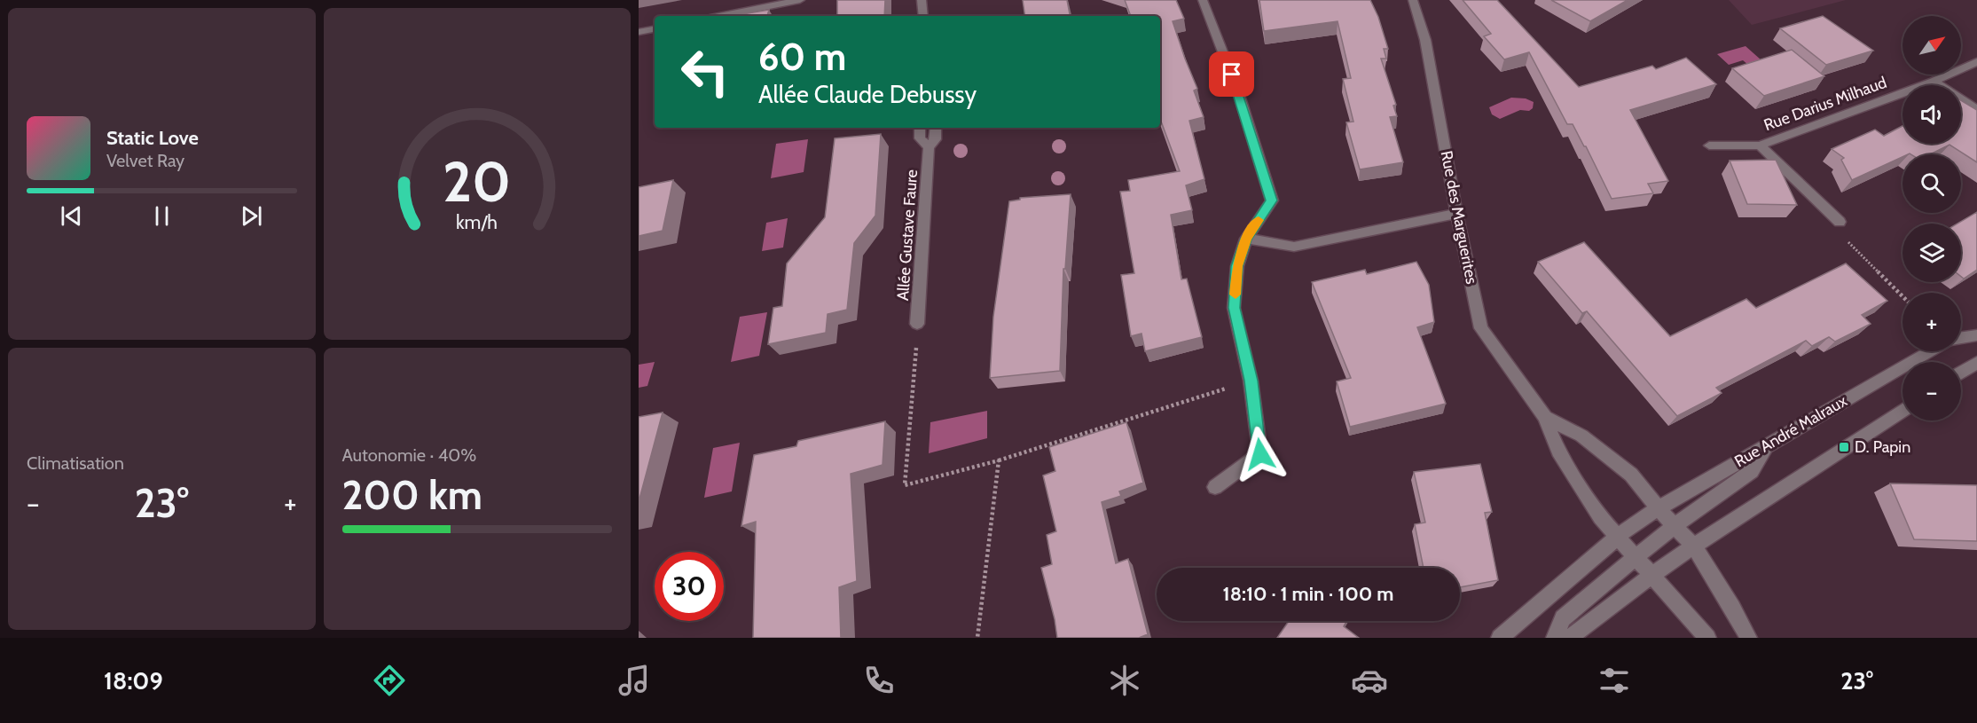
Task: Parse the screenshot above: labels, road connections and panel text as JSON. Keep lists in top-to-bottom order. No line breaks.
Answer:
{"streets":{"street":["Rue Darius Milhaud","Rue des Marguerites","Allée Gustave Faure","Rue André Malraux"]},"crossings":[["Rue des Marguerites","Rue André Malraux"]],"places":{"transit":["D. Papin"]},"north":"top right","page":{"map_buttons":["+","−"],"turn":["60 m","Allée Claude Debussy"],"song":["Static Love","Velvet Ray"],"tile":["Climatisation",["Autonomie · 40%","200 km"]],"heat":["−","23°","+"],"limit":"30","trip":"18:10 · 1 min · 100 m","tabs":["18:09","23°"],"gauge":["20","km/h"]}}
